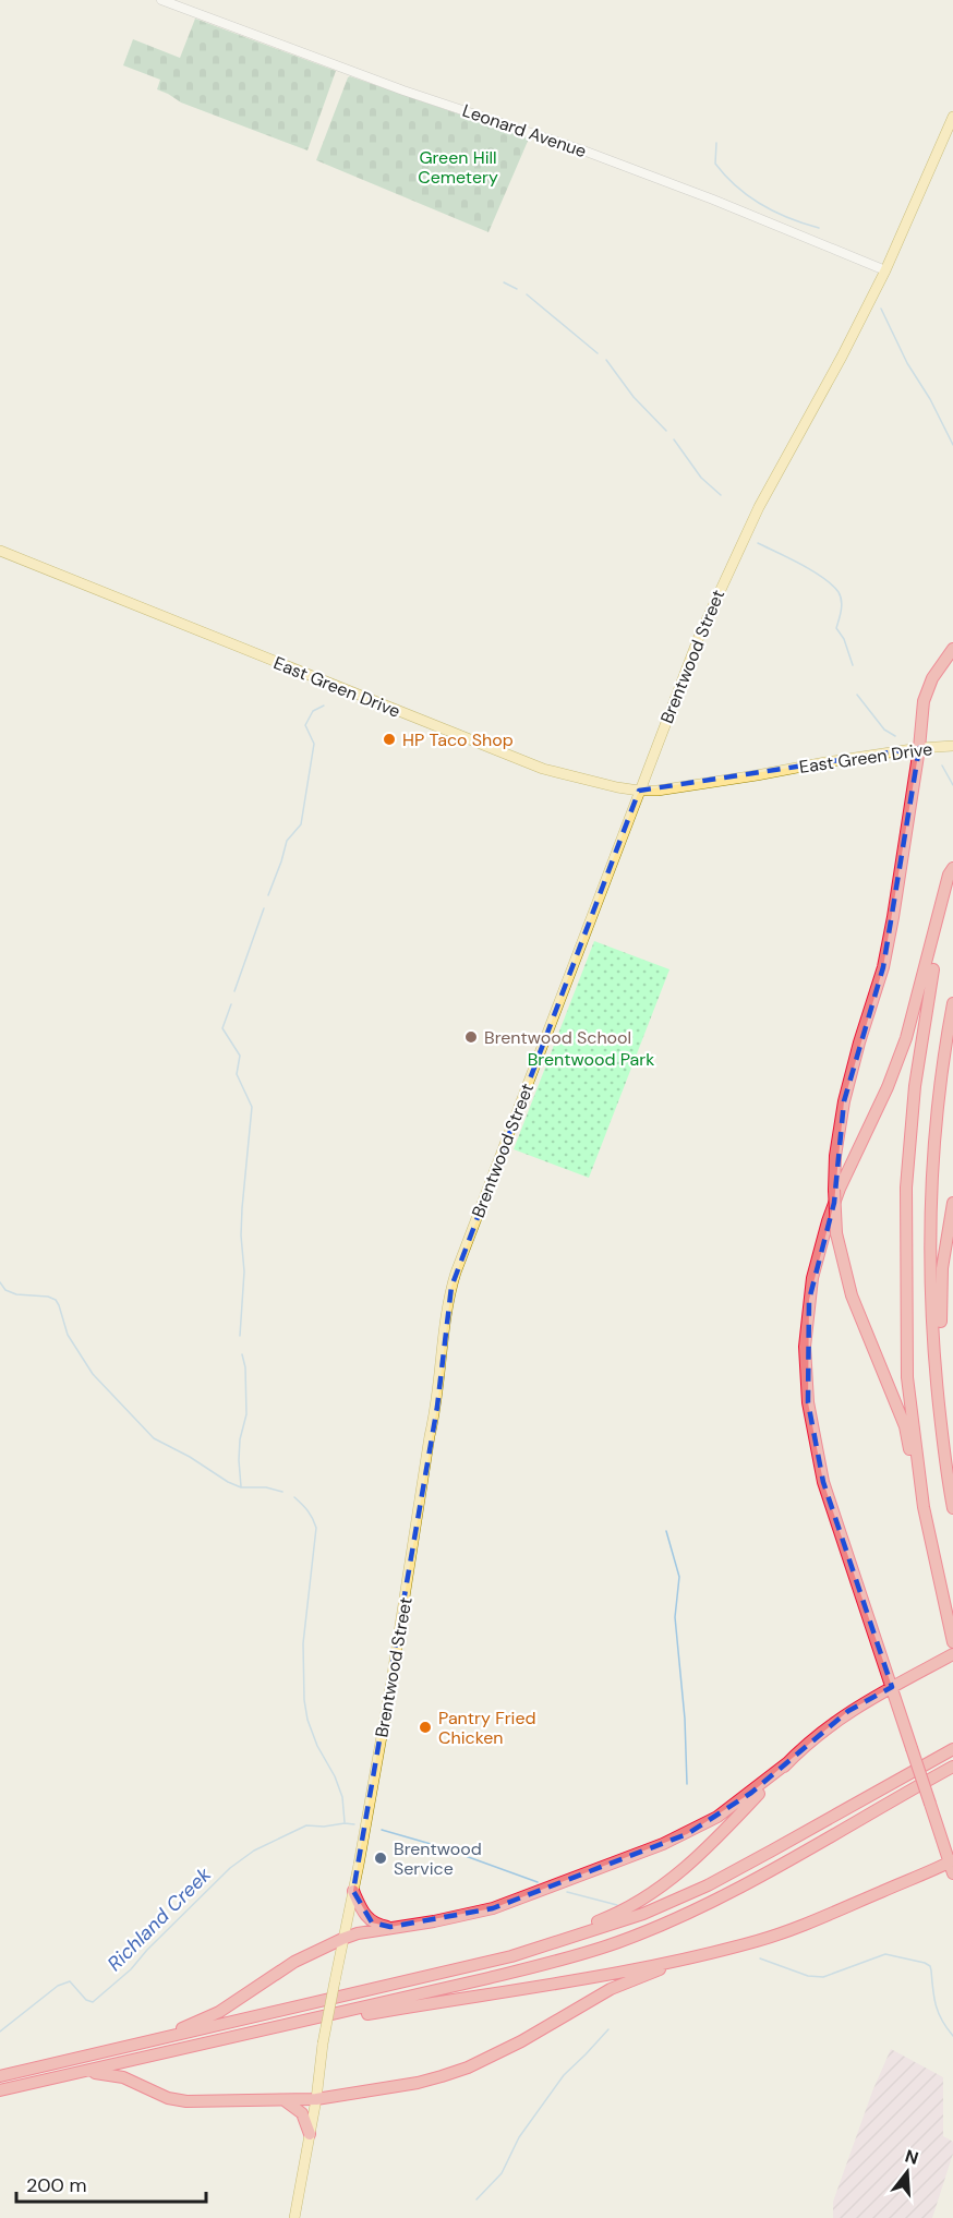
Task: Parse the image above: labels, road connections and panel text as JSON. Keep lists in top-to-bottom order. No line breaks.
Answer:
{"streets":{"main road":["Brentwood Street","East Green Drive"],"street":["Leonard Avenue"]},"crossings":[["Leonard Avenue","Brentwood Street"],["Brentwood Street","East Green Drive"]],"water":["Richland Creek"],"parks":["Green Hill Cemetery","Brentwood Park"],"places":["HP Taco Shop","Brentwood School","Pantry Fried Chicken","Brentwood Service"],"scale_bar":"200 m","north":"top"}
